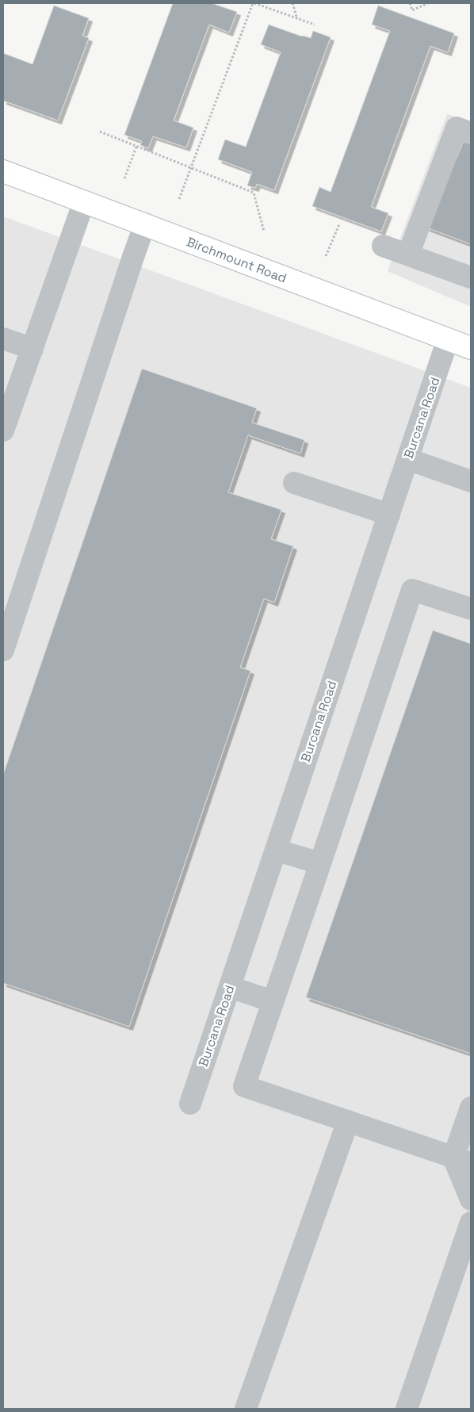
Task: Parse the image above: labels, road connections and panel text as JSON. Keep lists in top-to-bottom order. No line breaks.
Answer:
{"streets":{"main road":["Birchmount Road"],"street":["Burcana Road"]},"crossings":[["Birchmount Road","Burcana Road"]]}
